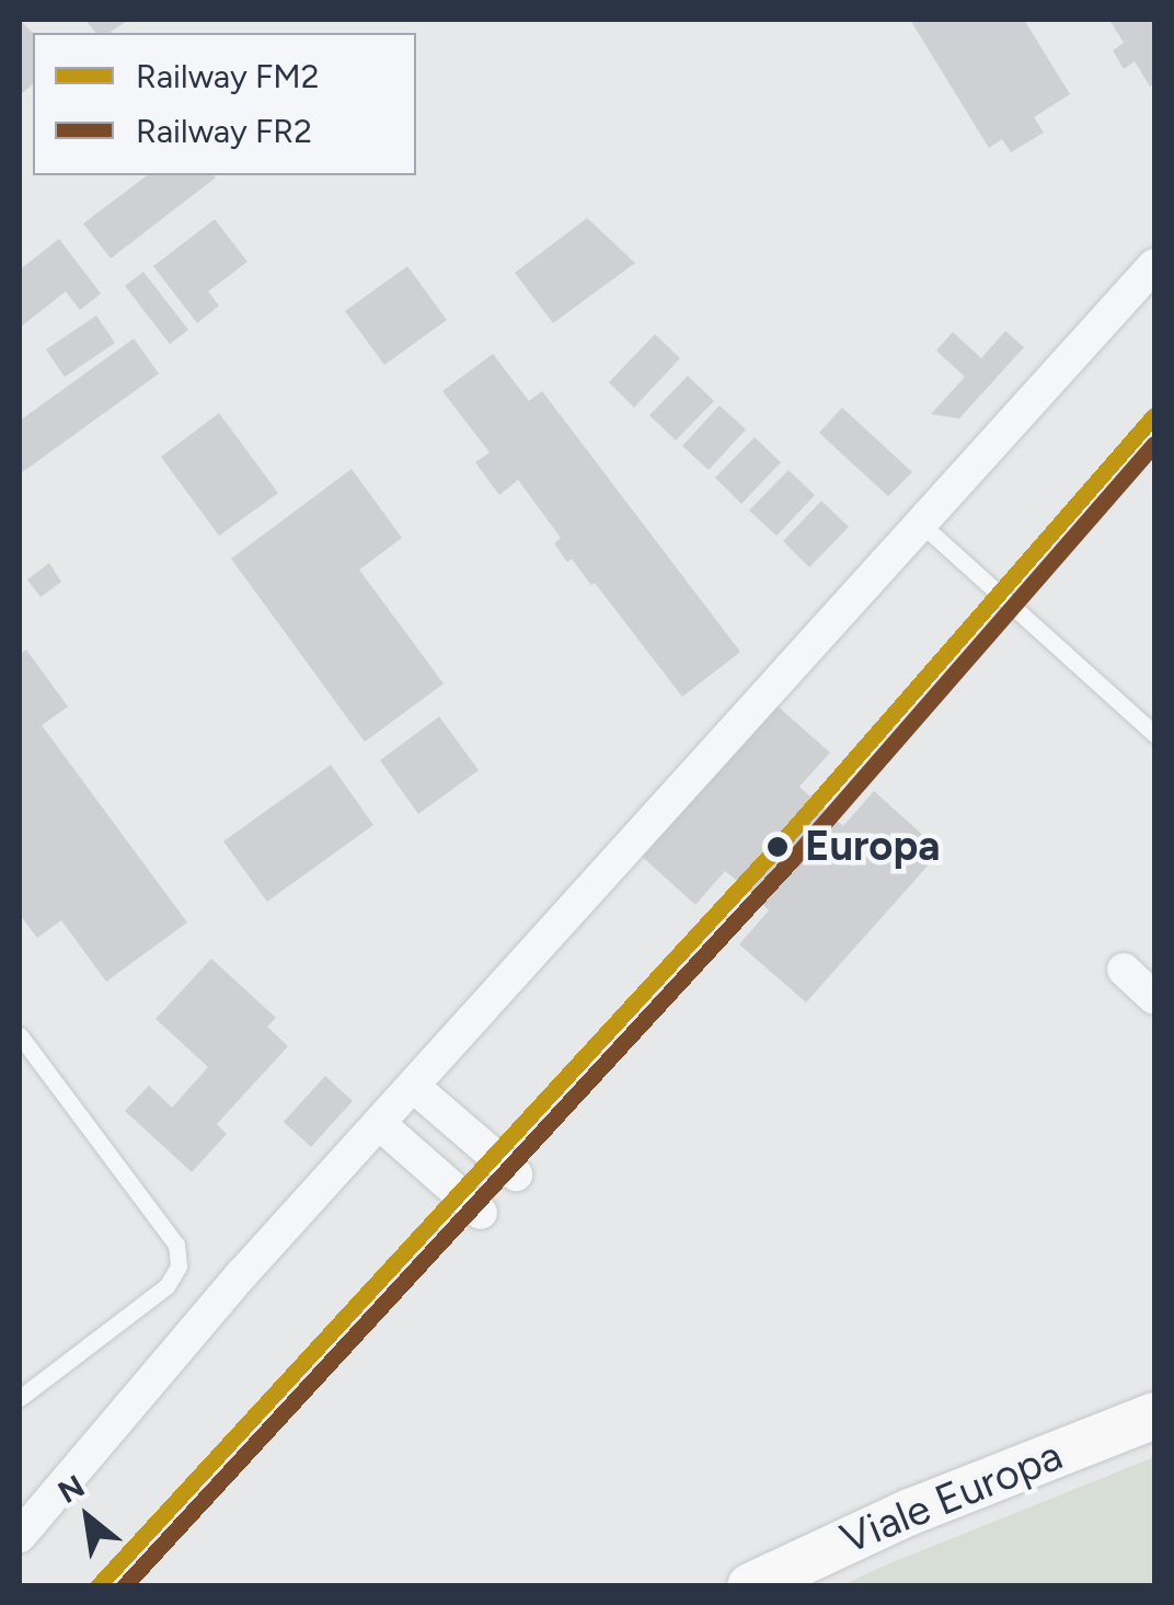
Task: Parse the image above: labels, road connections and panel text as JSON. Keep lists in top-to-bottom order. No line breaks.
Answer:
{"streets":{"main road":["Viale Europa"]},"places":["Europa"],"lines":["rail line FM2","rail line FR2"],"legend":["Railway FM2","Railway FR2"],"north":"top left"}
